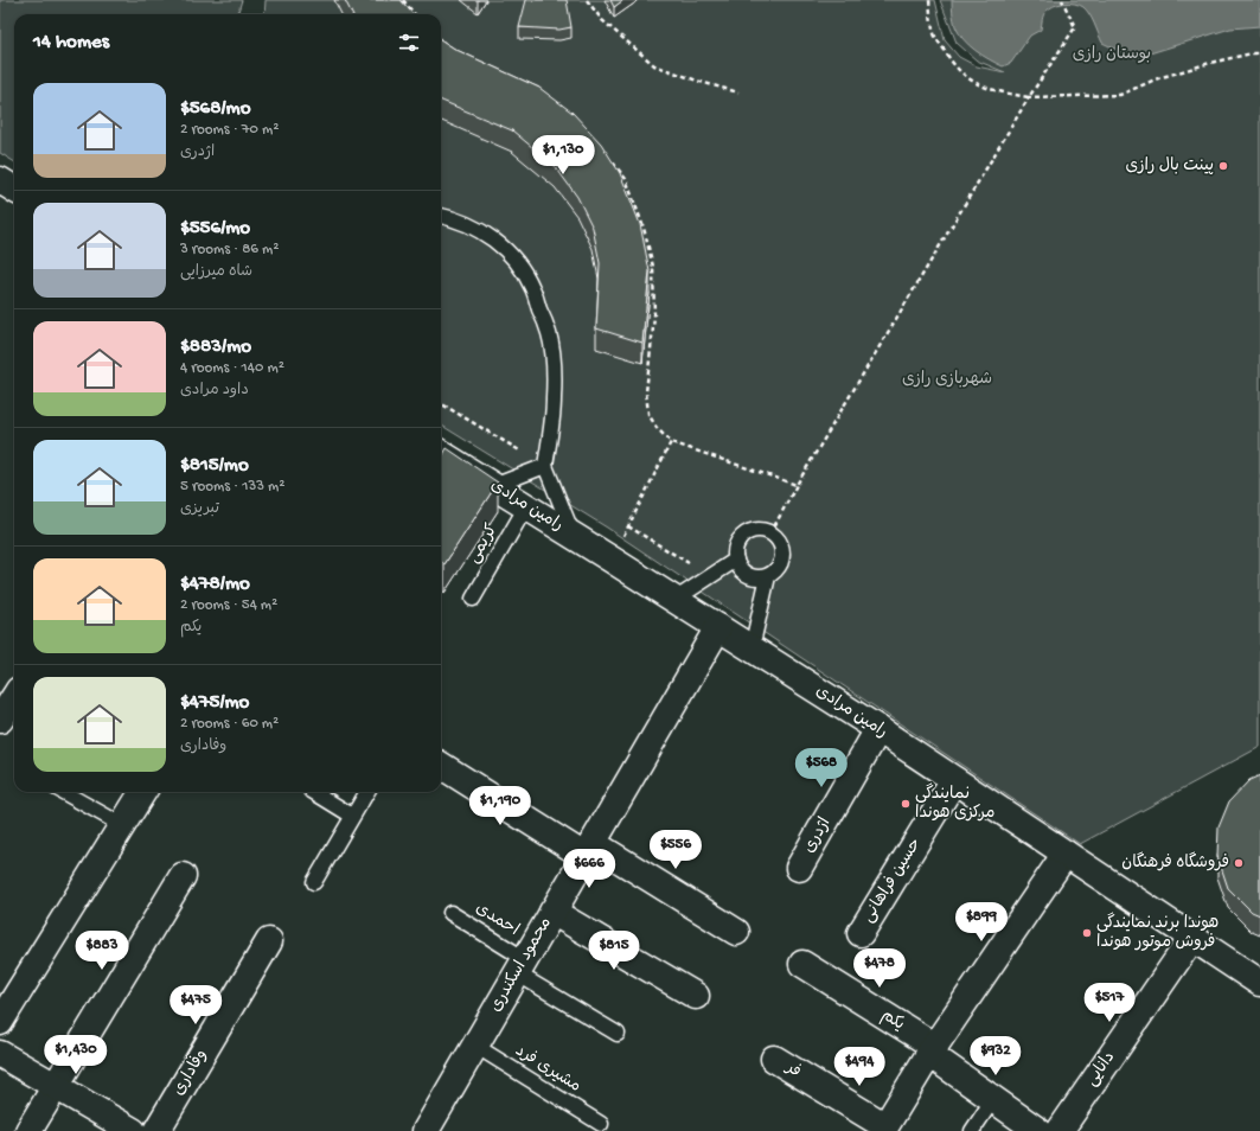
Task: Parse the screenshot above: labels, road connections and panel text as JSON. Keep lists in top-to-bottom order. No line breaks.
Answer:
{"streets":{"street":["رامین مرادی","اژدری","حسین فراهانی","محمود اسکندری","یکم","دانایی","فر","وفاداری"],"lane":["کریمی","احمدی","مشیری فرد"]},"crossings":[["رامین مرادی","کریمی"],["رامین مرادی","اژدری"],["رامین مرادی","حسین فراهانی"],["رامین مرادی","محمود اسکندری"],["رامین مرادی","دانایی"],["احمدی","محمود اسکندری"],["محمود اسکندری","مشیری فرد"],["یکم","فر"]],"parks":["بوستان رازی","شهربازی رازی"],"places":["پینت بال رازی","نمایندگی مرکزی هوندا","فروشگاه فرهنگان","هوندا برند نمایندگی فروش موتور هوندا"],"page":{"heading":"14 homes","list":[{"name":"$568/mo","note":"2 rooms · 70 m² · اژدری"},{"name":"$556/mo","note":"3 rooms · 86 m² · شاه میرزایی"},{"name":"$883/mo","note":"4 rooms · 140 m² · داود مرادی"},{"name":"$815/mo","note":"5 rooms · 133 m² · تبریزی"},{"name":"$478/mo","note":"2 rooms · 54 m² · یکم"},{"name":"$475/mo","note":"2 rooms · 60 m² · وفاداری"}],"price":["$1,130","$568","$1,190","$556","$666","$899","$883","$815","$478","$517","$475","$1,430","$932","$494"]}}
